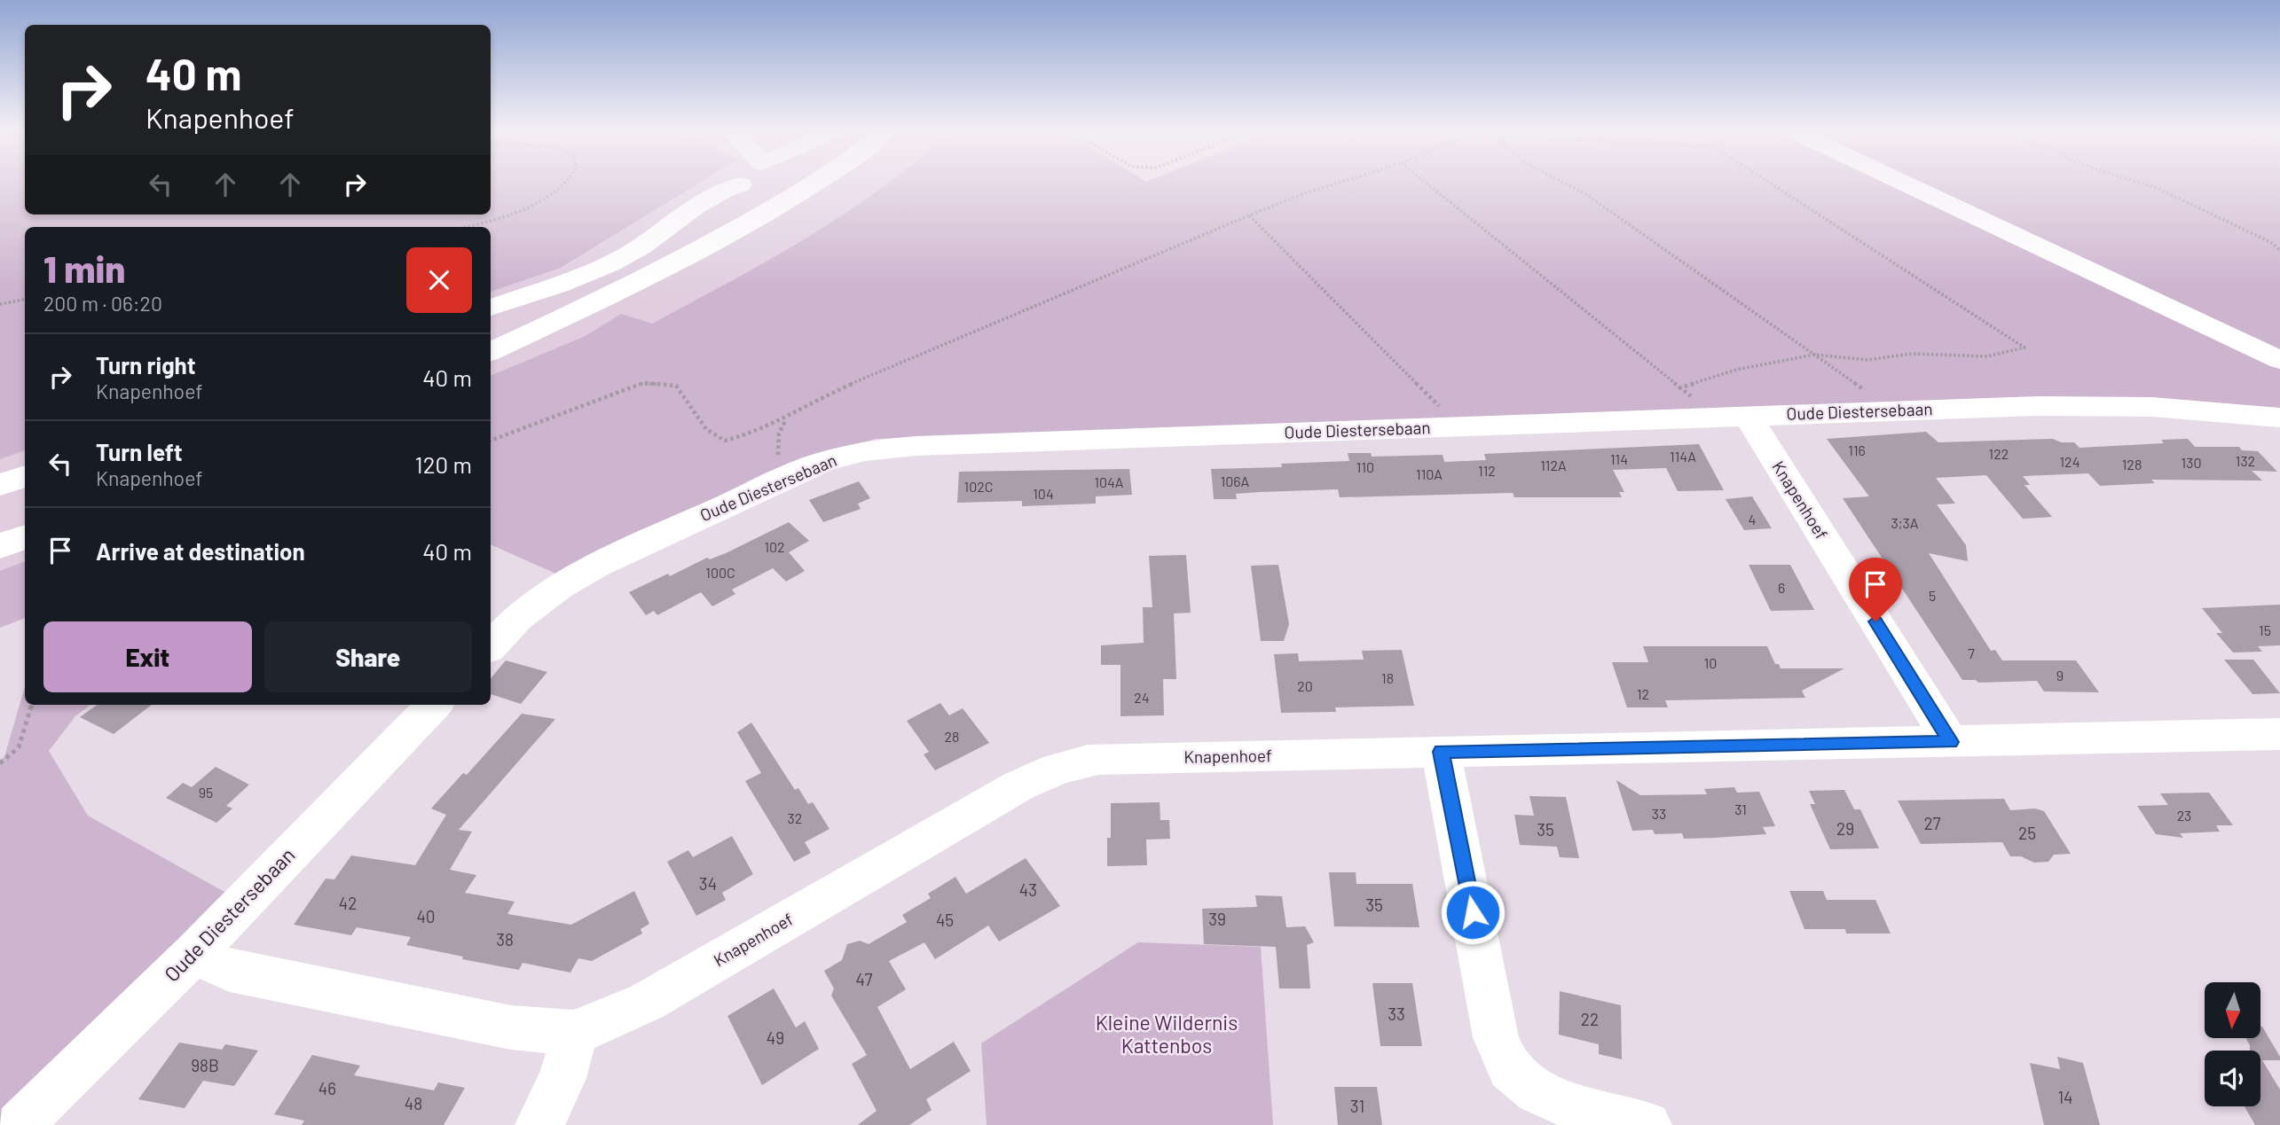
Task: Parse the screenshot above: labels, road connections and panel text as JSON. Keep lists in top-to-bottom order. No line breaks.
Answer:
{"streets":{"street":["Oude Diestersebaan","Knapenhoef"]},"crossings":[["Oude Diestersebaan","Knapenhoef"]],"parks":["Kleine Wildernis Kattenbos"],"house_numbers":["116","122","114A","114","132","124","130","128","112A","110","112","110A","106A","104A","102C","104","4","3;3A","102","100C","6","5","15","7","10","9","18","20","12","24","28","95","31","33","23","32","27","29","35","25","34","43","42","35","40","39","45","38","47","33","22","49","98B","46","14","48","31"],"north":"bottom","page":{"turn":["40 m","Knapenhoef"],"heading":["1 min","200 m · 06:20"],"list":[{"name":"Turn right","note":"Knapenhoef","value":"40 m"},{"name":"Turn left","note":"Knapenhoef","value":"120 m"},{"name":"Arrive at destination","value":"40 m"}],"buttons":["Exit","Share"]}}
